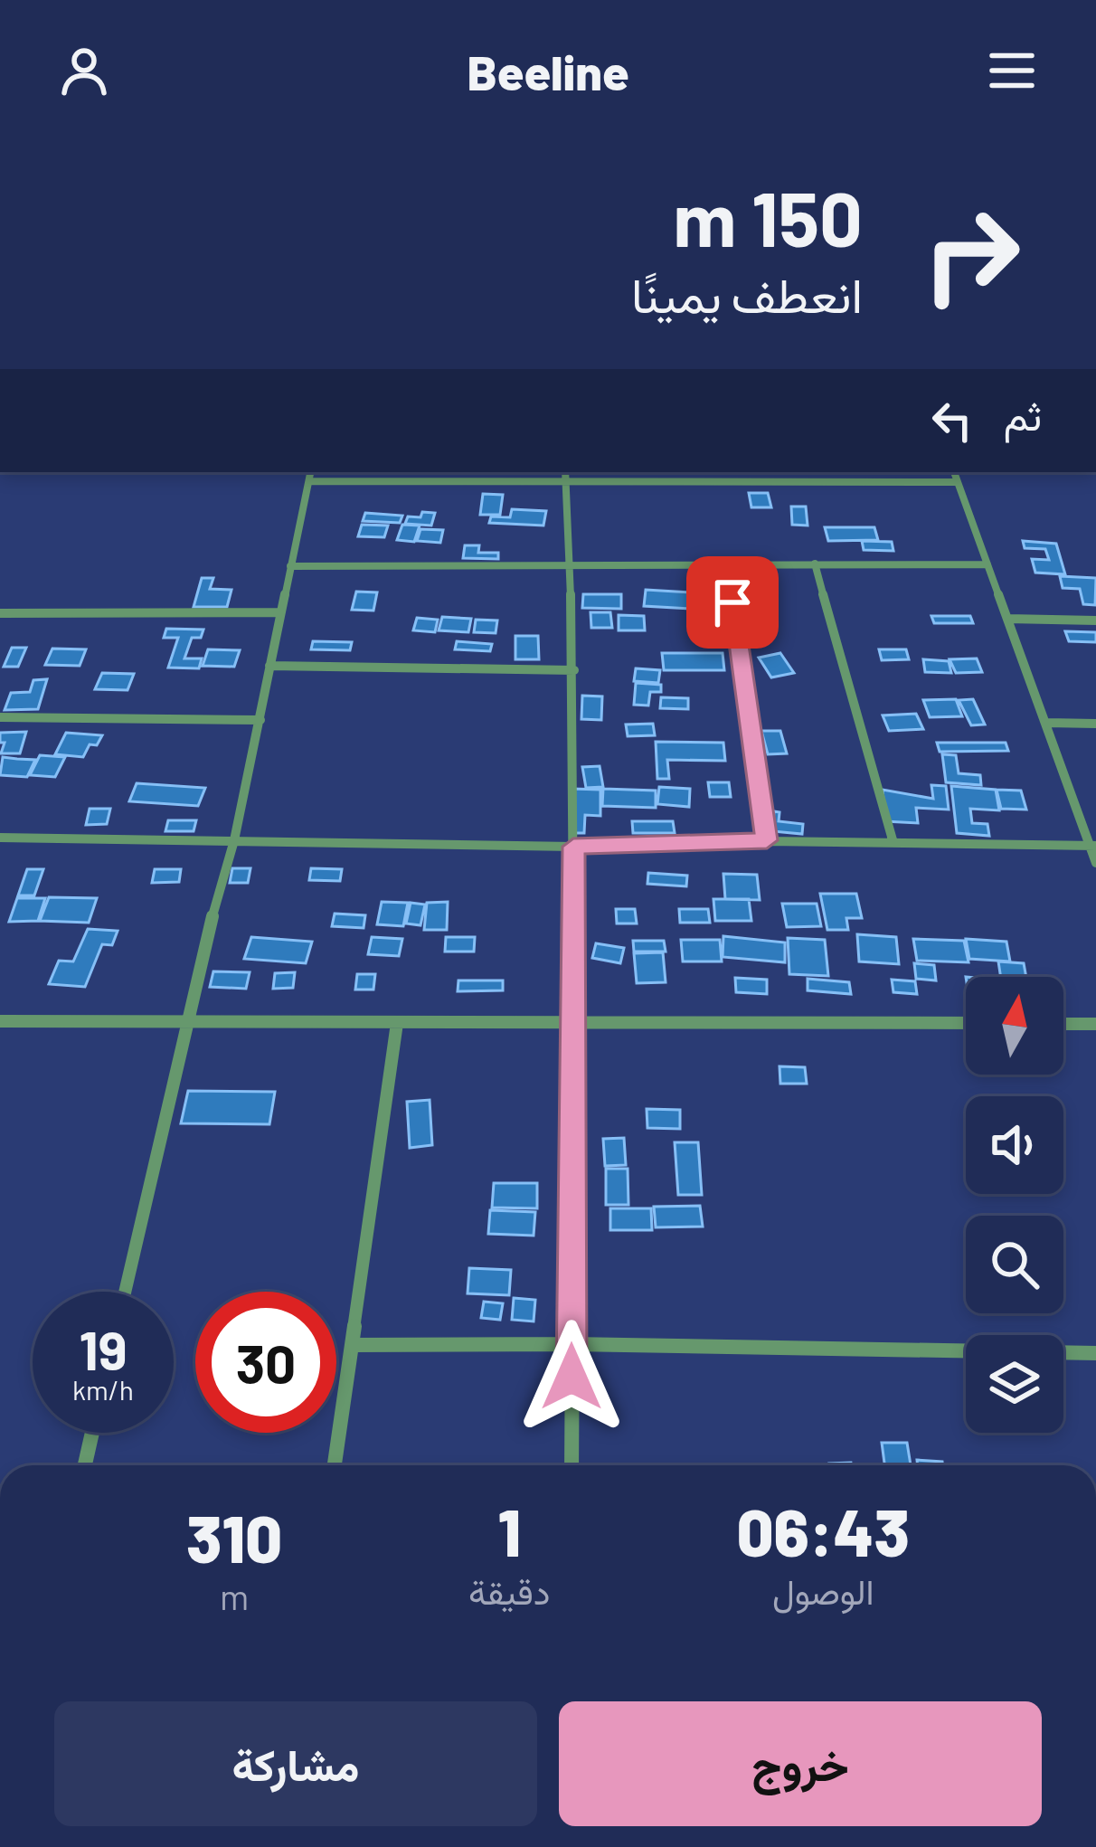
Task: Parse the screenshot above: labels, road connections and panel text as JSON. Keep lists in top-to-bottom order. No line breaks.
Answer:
{"north":"top","page":{"header":"Beeline","turn":["150 m","انعطف يمينًا"],"then":"ثم","speed":"19 km/h","limit":"30","eta":["06:43","الوصول","1","دقيقة","310","m"],"buttons":["خروج","مشاركة"]}}
